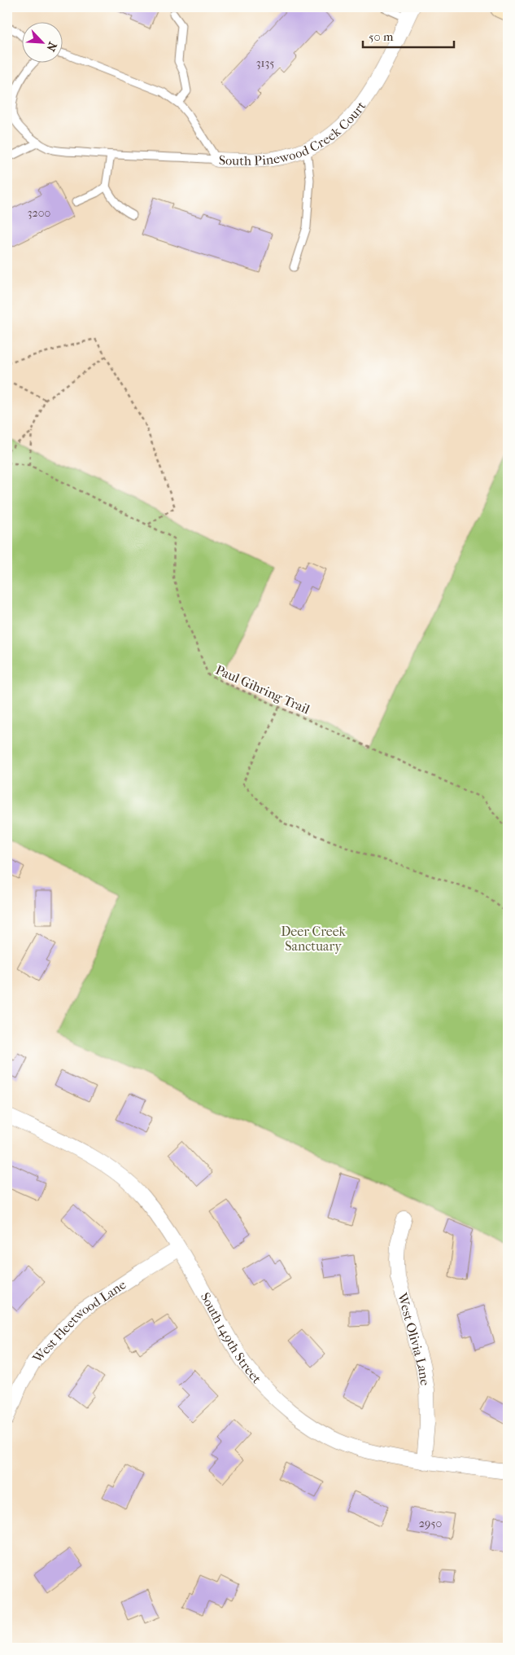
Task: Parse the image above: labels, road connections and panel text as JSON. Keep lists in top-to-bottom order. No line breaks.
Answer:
{"streets":{"street":["South Pinewood Creek Court","West Fleetwood Lane","South 149th Street","West Olivia Lane"],"path":["Paul Gihring Trail"]},"crossings":[["West Fleetwood Lane","South 149th Street"],["South 149th Street","West Olivia Lane"]],"parks":["Deer Creek Sanctuary"],"house_numbers":["3135","3200","2950"],"scale_bar":"50 m","north":"bottom right"}
